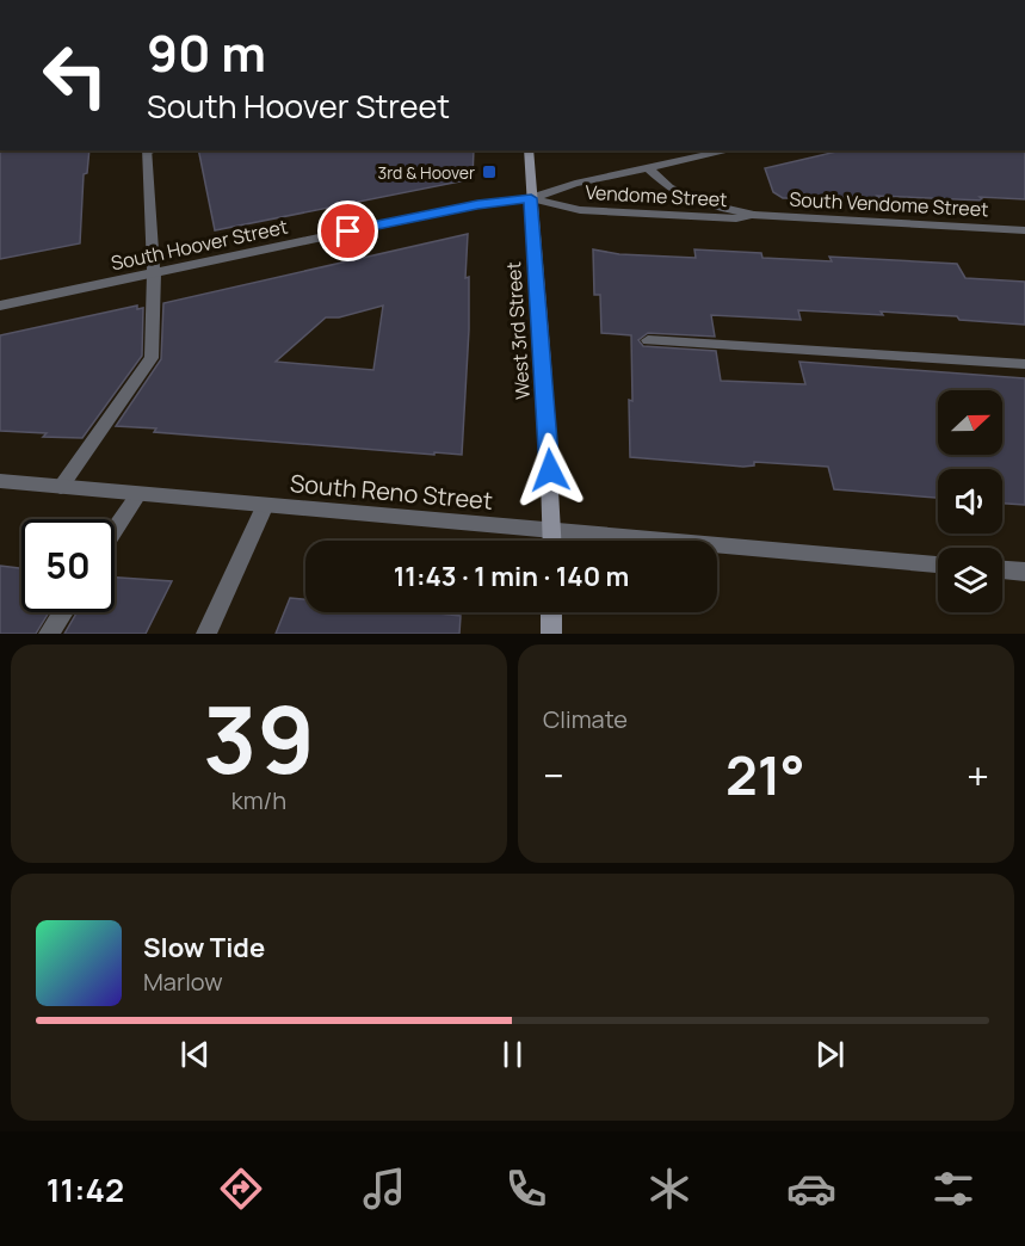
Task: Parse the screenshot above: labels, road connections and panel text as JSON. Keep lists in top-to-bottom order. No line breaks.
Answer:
{"streets":{"main road":["West 3rd Street"],"street":["Vendome Street","South Vendome Street","South Hoover Street","South Reno Street"]},"crossings":[["Vendome Street","South Vendome Street"],["Vendome Street","South Hoover Street"],["Vendome Street","West 3rd Street"],["South Hoover Street","West 3rd Street"],["West 3rd Street","South Reno Street"]],"places":{"transit":["3rd & Hoover"]},"north":"right","page":{"turn":["90 m","South Hoover Street"],"limit":"50","trip":"11:43 · 1 min · 140 m","tile":[["39","km/h"],"Climate"],"heat":["−","21°","+"],"song":["Slow Tide","Marlow"],"tabs":"11:42"}}
